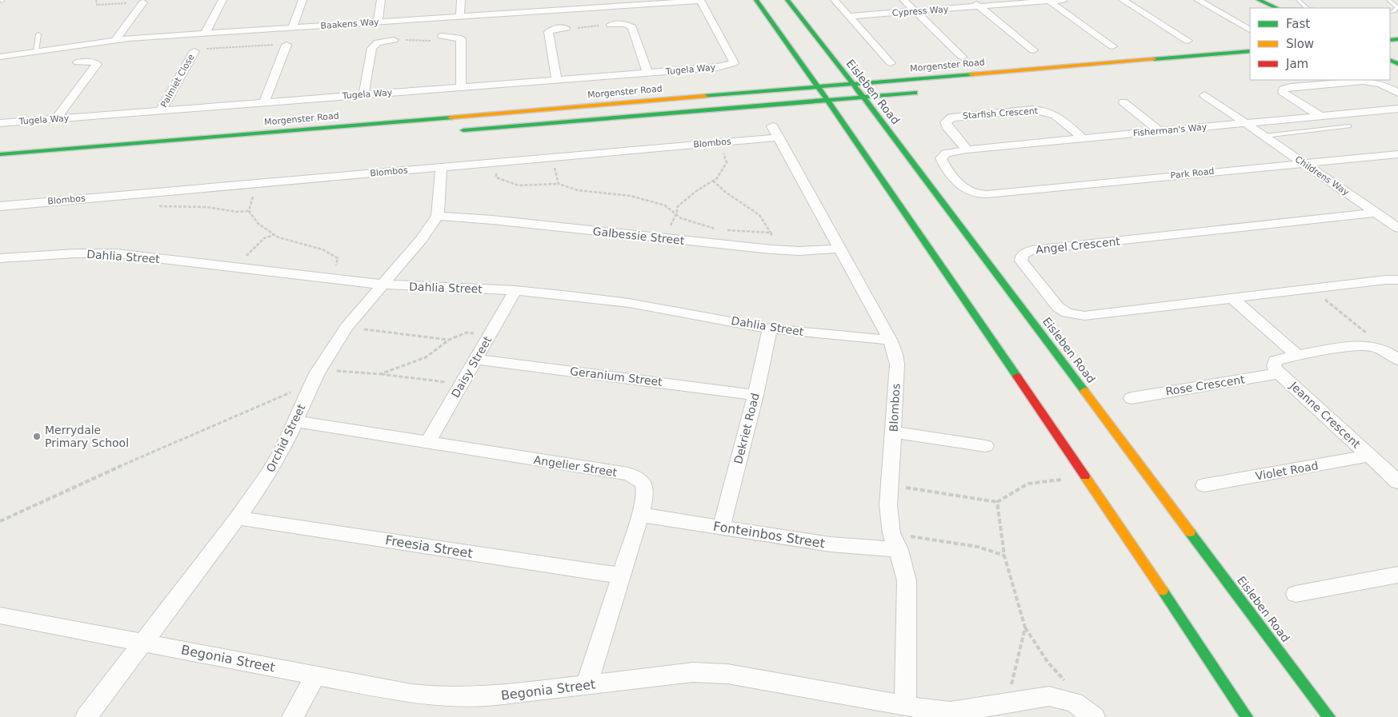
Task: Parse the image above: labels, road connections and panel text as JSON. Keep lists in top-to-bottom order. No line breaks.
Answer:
{"streets":{"main road":["Morgenster Road","Eisleben Road"],"street":["Cypress Way","Baakens Way","Tugela Way","Palmiet Close","Starfish Crescent","Fisherman's Way","Blombos","Park Road","Childrens Way","Galbessie Street","Angel Crescent","Dahlia Street","Daisy Street","Geranium Street","Rose Crescent","Jeanne Crescent","Dekriet Road","Orchid Street","Angelier Street","Violet Road","Fonteinbos Street","Freesia Street","Begonia Street"]},"crossings":[["Morgenster Road","Eisleben Road"],["Tugela Way","Palmiet Close"],["Starfish Crescent","Fisherman's Way"],["Fisherman's Way","Park Road"],["Fisherman's Way","Childrens Way"],["Blombos","Galbessie Street"],["Blombos","Dahlia Street"],["Blombos","Fonteinbos Street"],["Blombos","Begonia Street"],["Park Road","Childrens Way"],["Childrens Way","Angel Crescent"],["Galbessie Street","Orchid Street"],["Dahlia Street","Daisy Street"],["Dahlia Street","Dekriet Road"],["Dahlia Street","Orchid Street"],["Daisy Street","Geranium Street"],["Daisy Street","Angelier Street"],["Geranium Street","Dekriet Road"],["Rose Crescent","Jeanne Crescent"],["Jeanne Crescent","Violet Road"],["Dekriet Road","Fonteinbos Street"],["Orchid Street","Angelier Street"],["Orchid Street","Freesia Street"],["Orchid Street","Begonia Street"],["Angelier Street","Fonteinbos Street"],["Angelier Street","Freesia Street"],["Angelier Street","Begonia Street"]],"places":["Merrydale Primary School"],"legend":["Fast","Slow","Jam"]}
